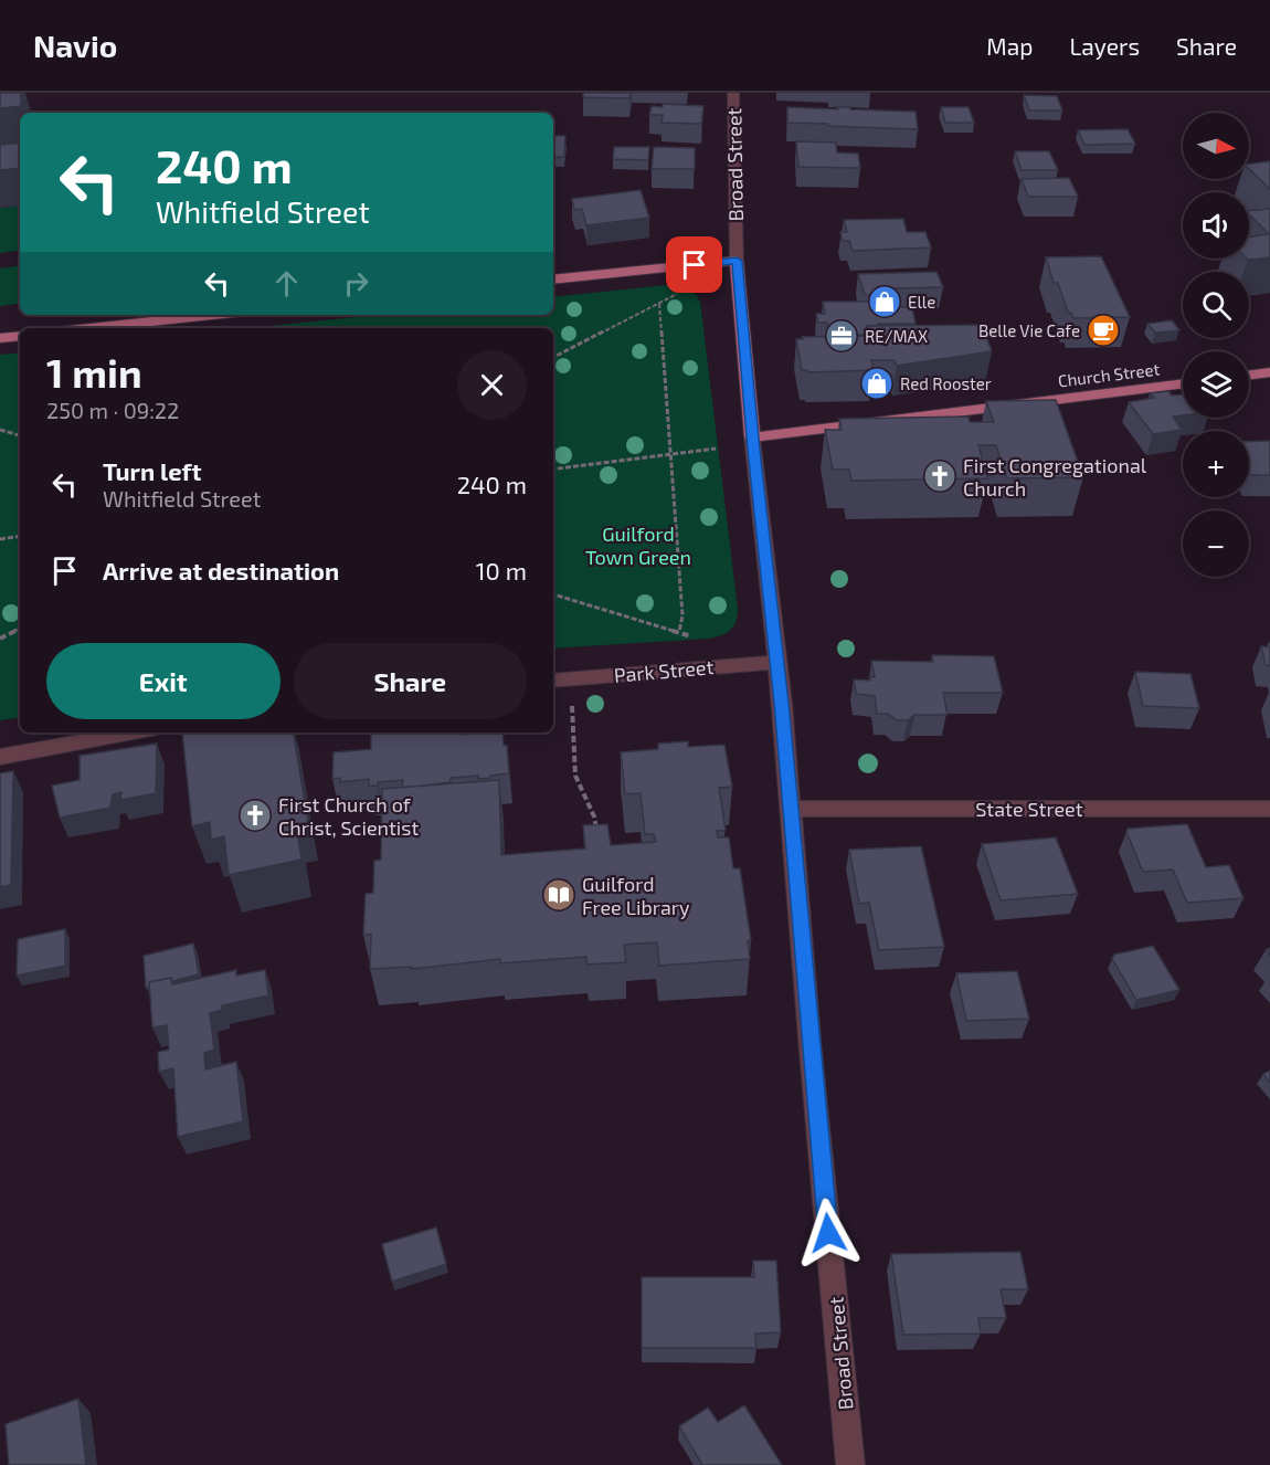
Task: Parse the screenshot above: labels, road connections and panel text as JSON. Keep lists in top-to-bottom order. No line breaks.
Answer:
{"streets":{"main road":["Broad Street","Church Street"],"street":["Park Street","State Street"]},"crossings":[["Broad Street","Church Street"],["Broad Street","Park Street"],["Broad Street","State Street"]],"parks":["Guilford Town Green"],"places":{"shop":["Elle","Red Rooster"],"cafe":["Belle Vie Cafe"],"office":["RE/MAX"],"church":["First Congregational Church","First Church of Christ, Scientist"],"library":["Guilford Free Library"]},"north":"right","page":{"header":"Navio","nav":["Map","Layers","Share"],"map_buttons":["+","−"],"turn":["240 m","Whitfield Street"],"heading":["1 min","250 m · 09:22"],"list":[{"name":"Turn left","note":"Whitfield Street","value":"240 m"},{"name":"Arrive at destination","value":"10 m"}],"buttons":["Exit","Share"]}}
